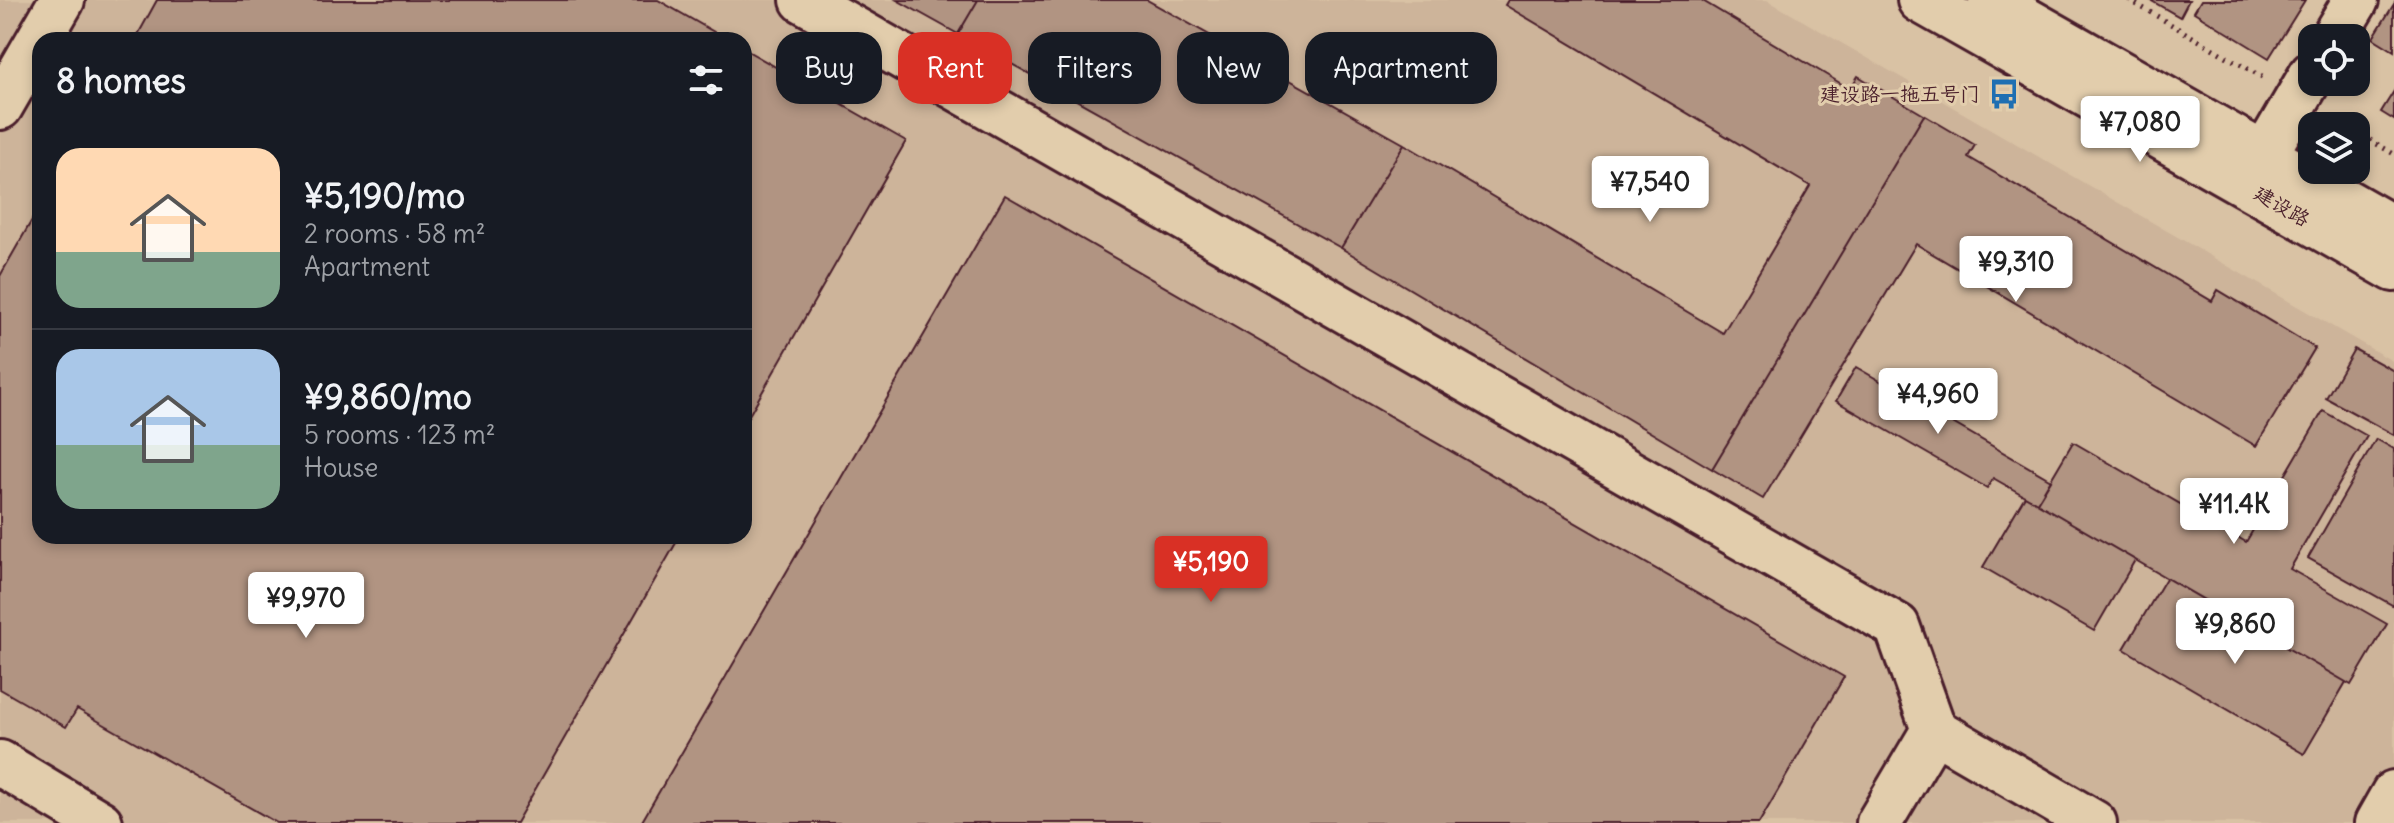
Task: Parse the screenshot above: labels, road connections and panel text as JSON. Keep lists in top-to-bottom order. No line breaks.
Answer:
{"streets":{"street":["建设路"]},"places":{"bus stop":["建设路一拖五号门"]},"page":{"chip":["Buy","Rent","Filters","New","Apartment"],"heading":"8 homes","price":["¥7,080","¥7,540","¥9,310","¥4,960","¥11.4K","¥5,190","¥9,970","¥9,860"],"list":[{"name":"¥5,190/mo","note":"2 rooms · 58 m² · Apartment"},{"name":"¥9,860/mo","note":"5 rooms · 123 m² · House"}]}}
